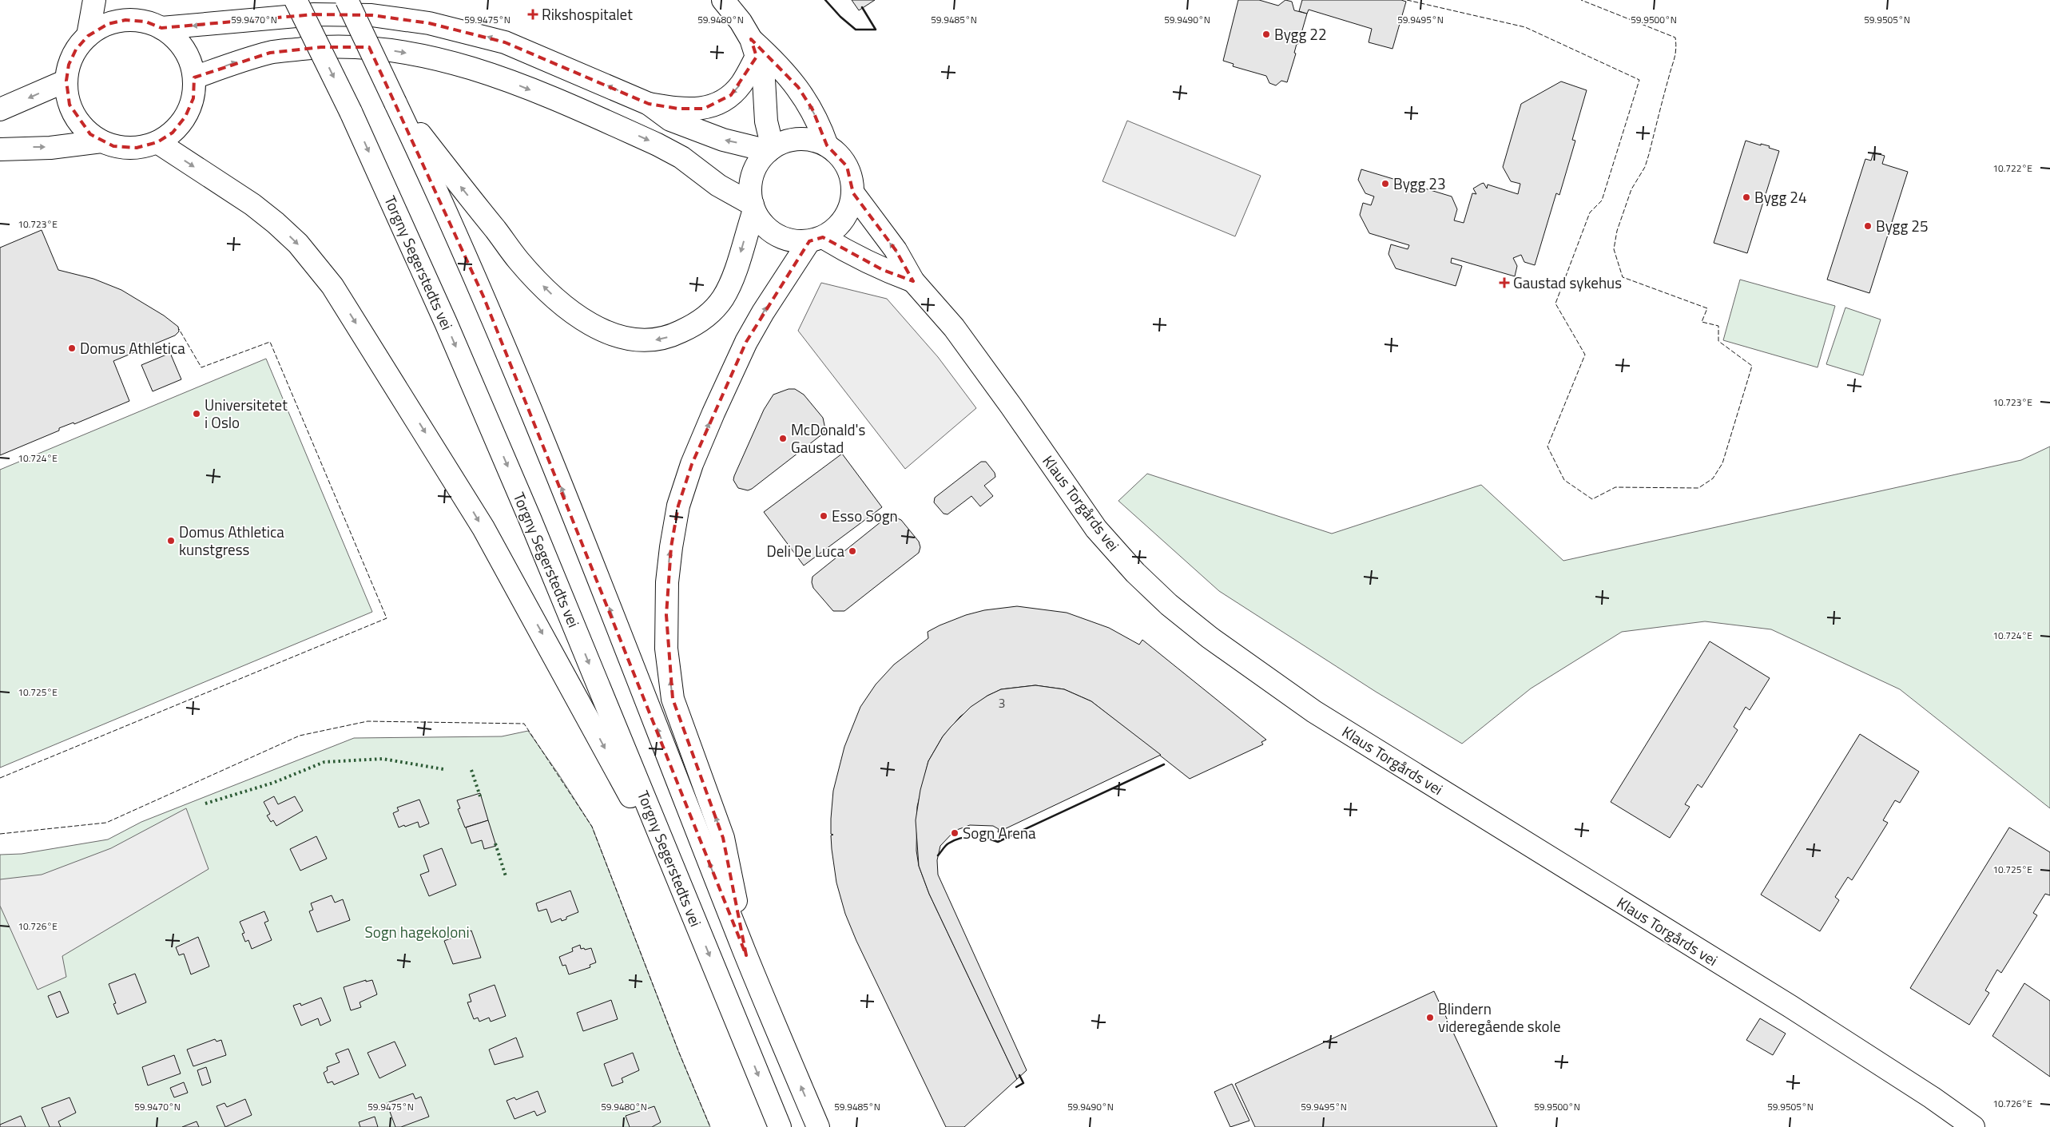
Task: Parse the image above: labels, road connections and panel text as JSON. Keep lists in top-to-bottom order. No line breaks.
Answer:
{"streets":{"main road":["Torgny Segerstedts vei","Klaus Torgårds vei"]},"parks":["Sogn hagekoloni"],"places":{"health":["Rikshospitalet","Gaustad sykehus"],"other":["Bygg 22","Bygg 23","Bygg 24","Bygg 25","Domus Athletica","Universitetet i Oslo","McDonald's Gaustad","Esso Sogn","Domus Athletica kunstgress","Deli De Luca","Sogn Arena","Blindern videregående skole"]},"house_numbers":["3"],"coordinates":["59.9470°N","59.9475°N","59.9480°N","59.9485°N","59.9490°N","59.9495°N","59.9500°N","59.9505°N","10.722°E","10.723°E","10.724°E","10.725°E","10.726°E"]}
